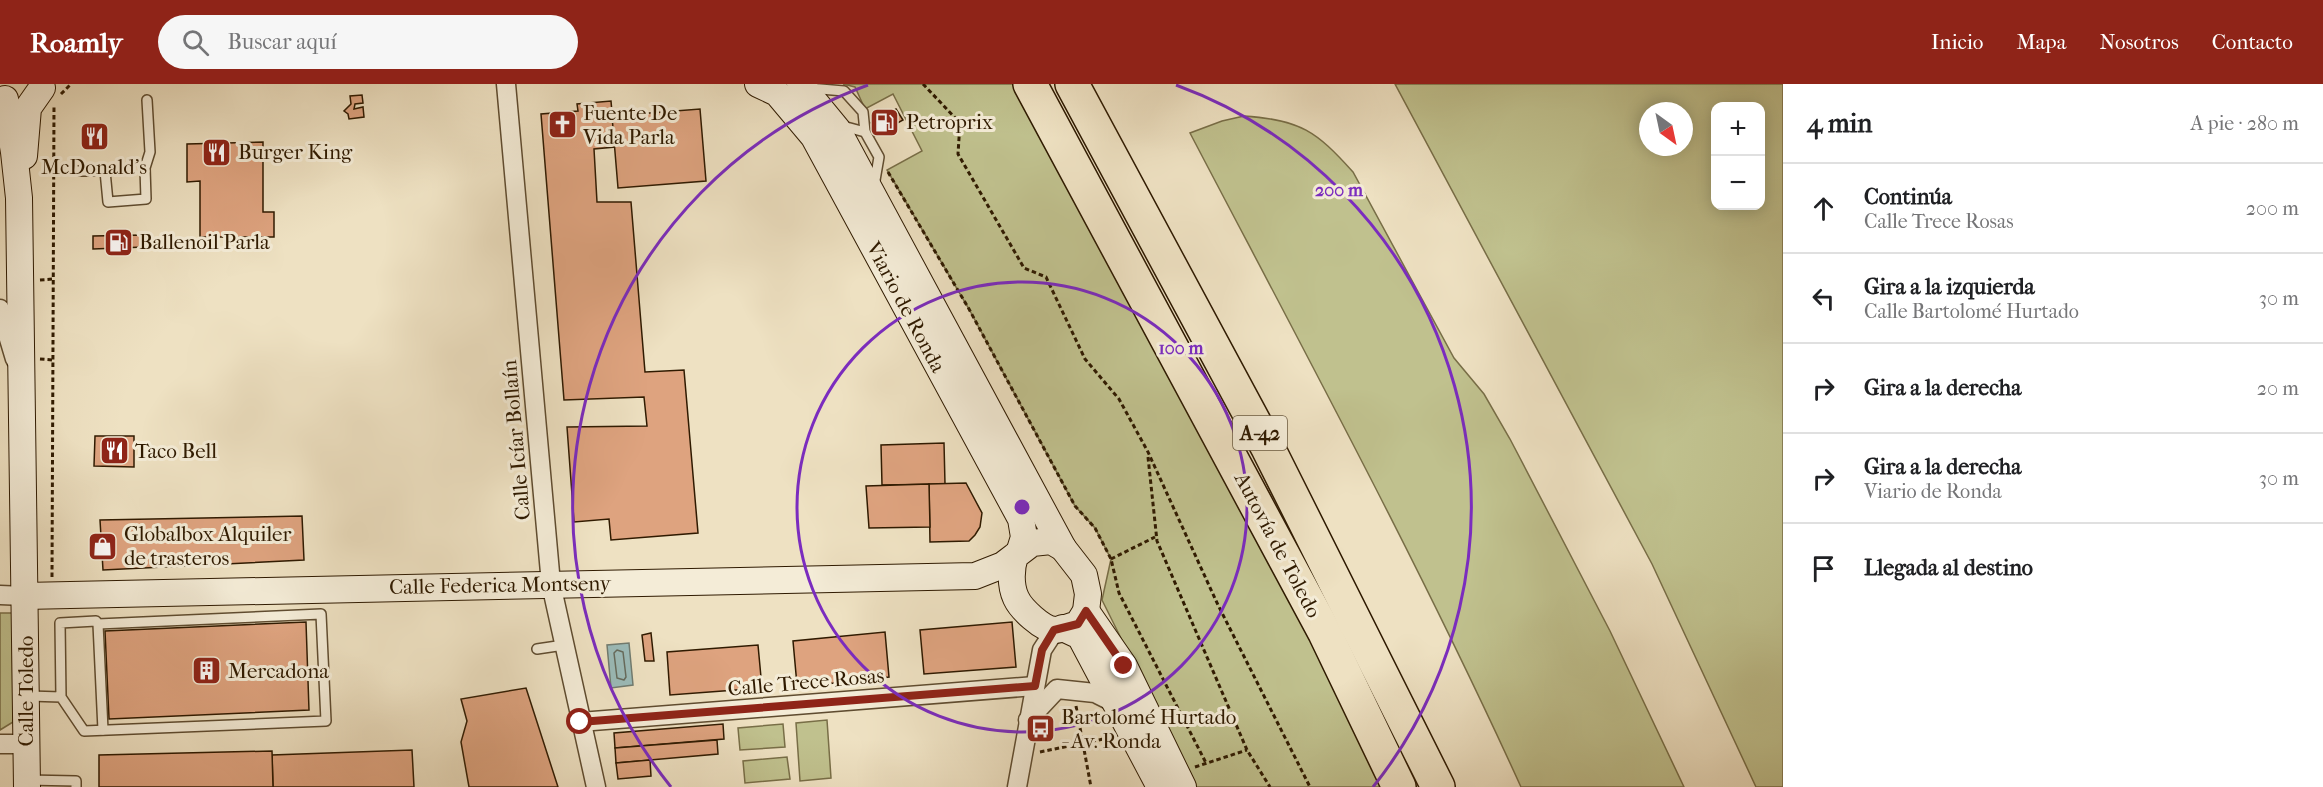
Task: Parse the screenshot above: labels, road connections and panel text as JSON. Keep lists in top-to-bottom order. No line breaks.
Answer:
{"streets":{"highway":["A-42","Autovía de Toledo"],"street":["Viario de Ronda","Calle Icíar Bollaín","Calle Federica Montseny","Calle Trece Rosas","Calle Toledo"]},"crossings":[["Viario de Ronda","Calle Federica Montseny"],["Calle Icíar Bollaín","Calle Federica Montseny"],["Calle Icíar Bollaín","Calle Trece Rosas"],["Calle Federica Montseny","Calle Toledo"]],"places":{"fuel station":["Petroprix","Ballenoil Parla"],"church":["Fuente De Vida Parla"],"restaurant":["McDonald's","Burger King","Taco Bell"],"shop":["Globalbox Alquiler de trasteros"],"building":["Mercadona"],"bus stop":["Bartolomé Hurtado - Av. Ronda"]},"north":"bottom right","page":{"header":"Roamly","search":"Buscar aquí","nav":["Inicio","Mapa","Nosotros","Contacto"],"heading":["4 min","A pie · 280 m"],"map_buttons":["+","−"],"list":[["Continúa","Calle Trece Rosas","200 m"],["Gira a la izquierda","Calle Bartolomé Hurtado","30 m"],["Gira a la derecha","20 m"],["Gira a la derecha","Viario de Ronda","30 m"],"Llegada al destino"]},"rings":["200 m","100 m"]}
